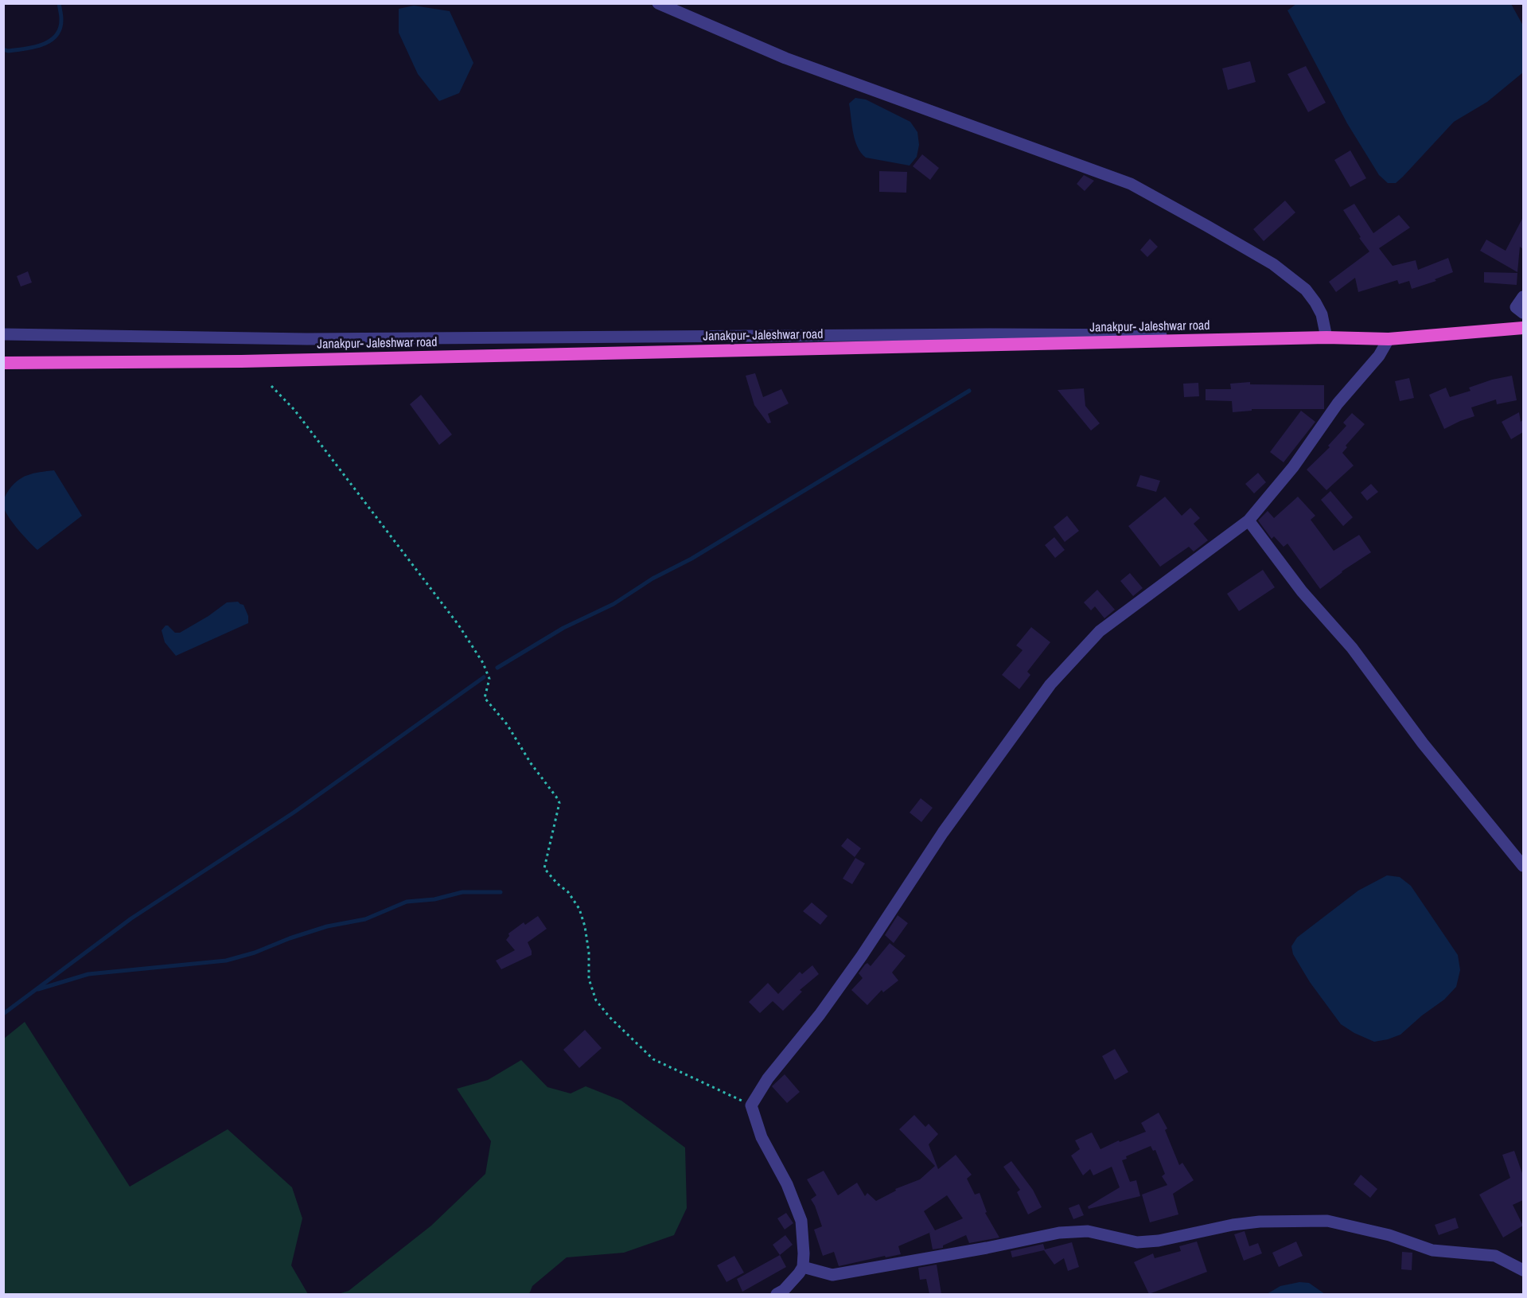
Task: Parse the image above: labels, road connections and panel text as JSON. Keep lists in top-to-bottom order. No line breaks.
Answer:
{"streets":{"highway":["Janakpur- Jaleshwar road"]}}
